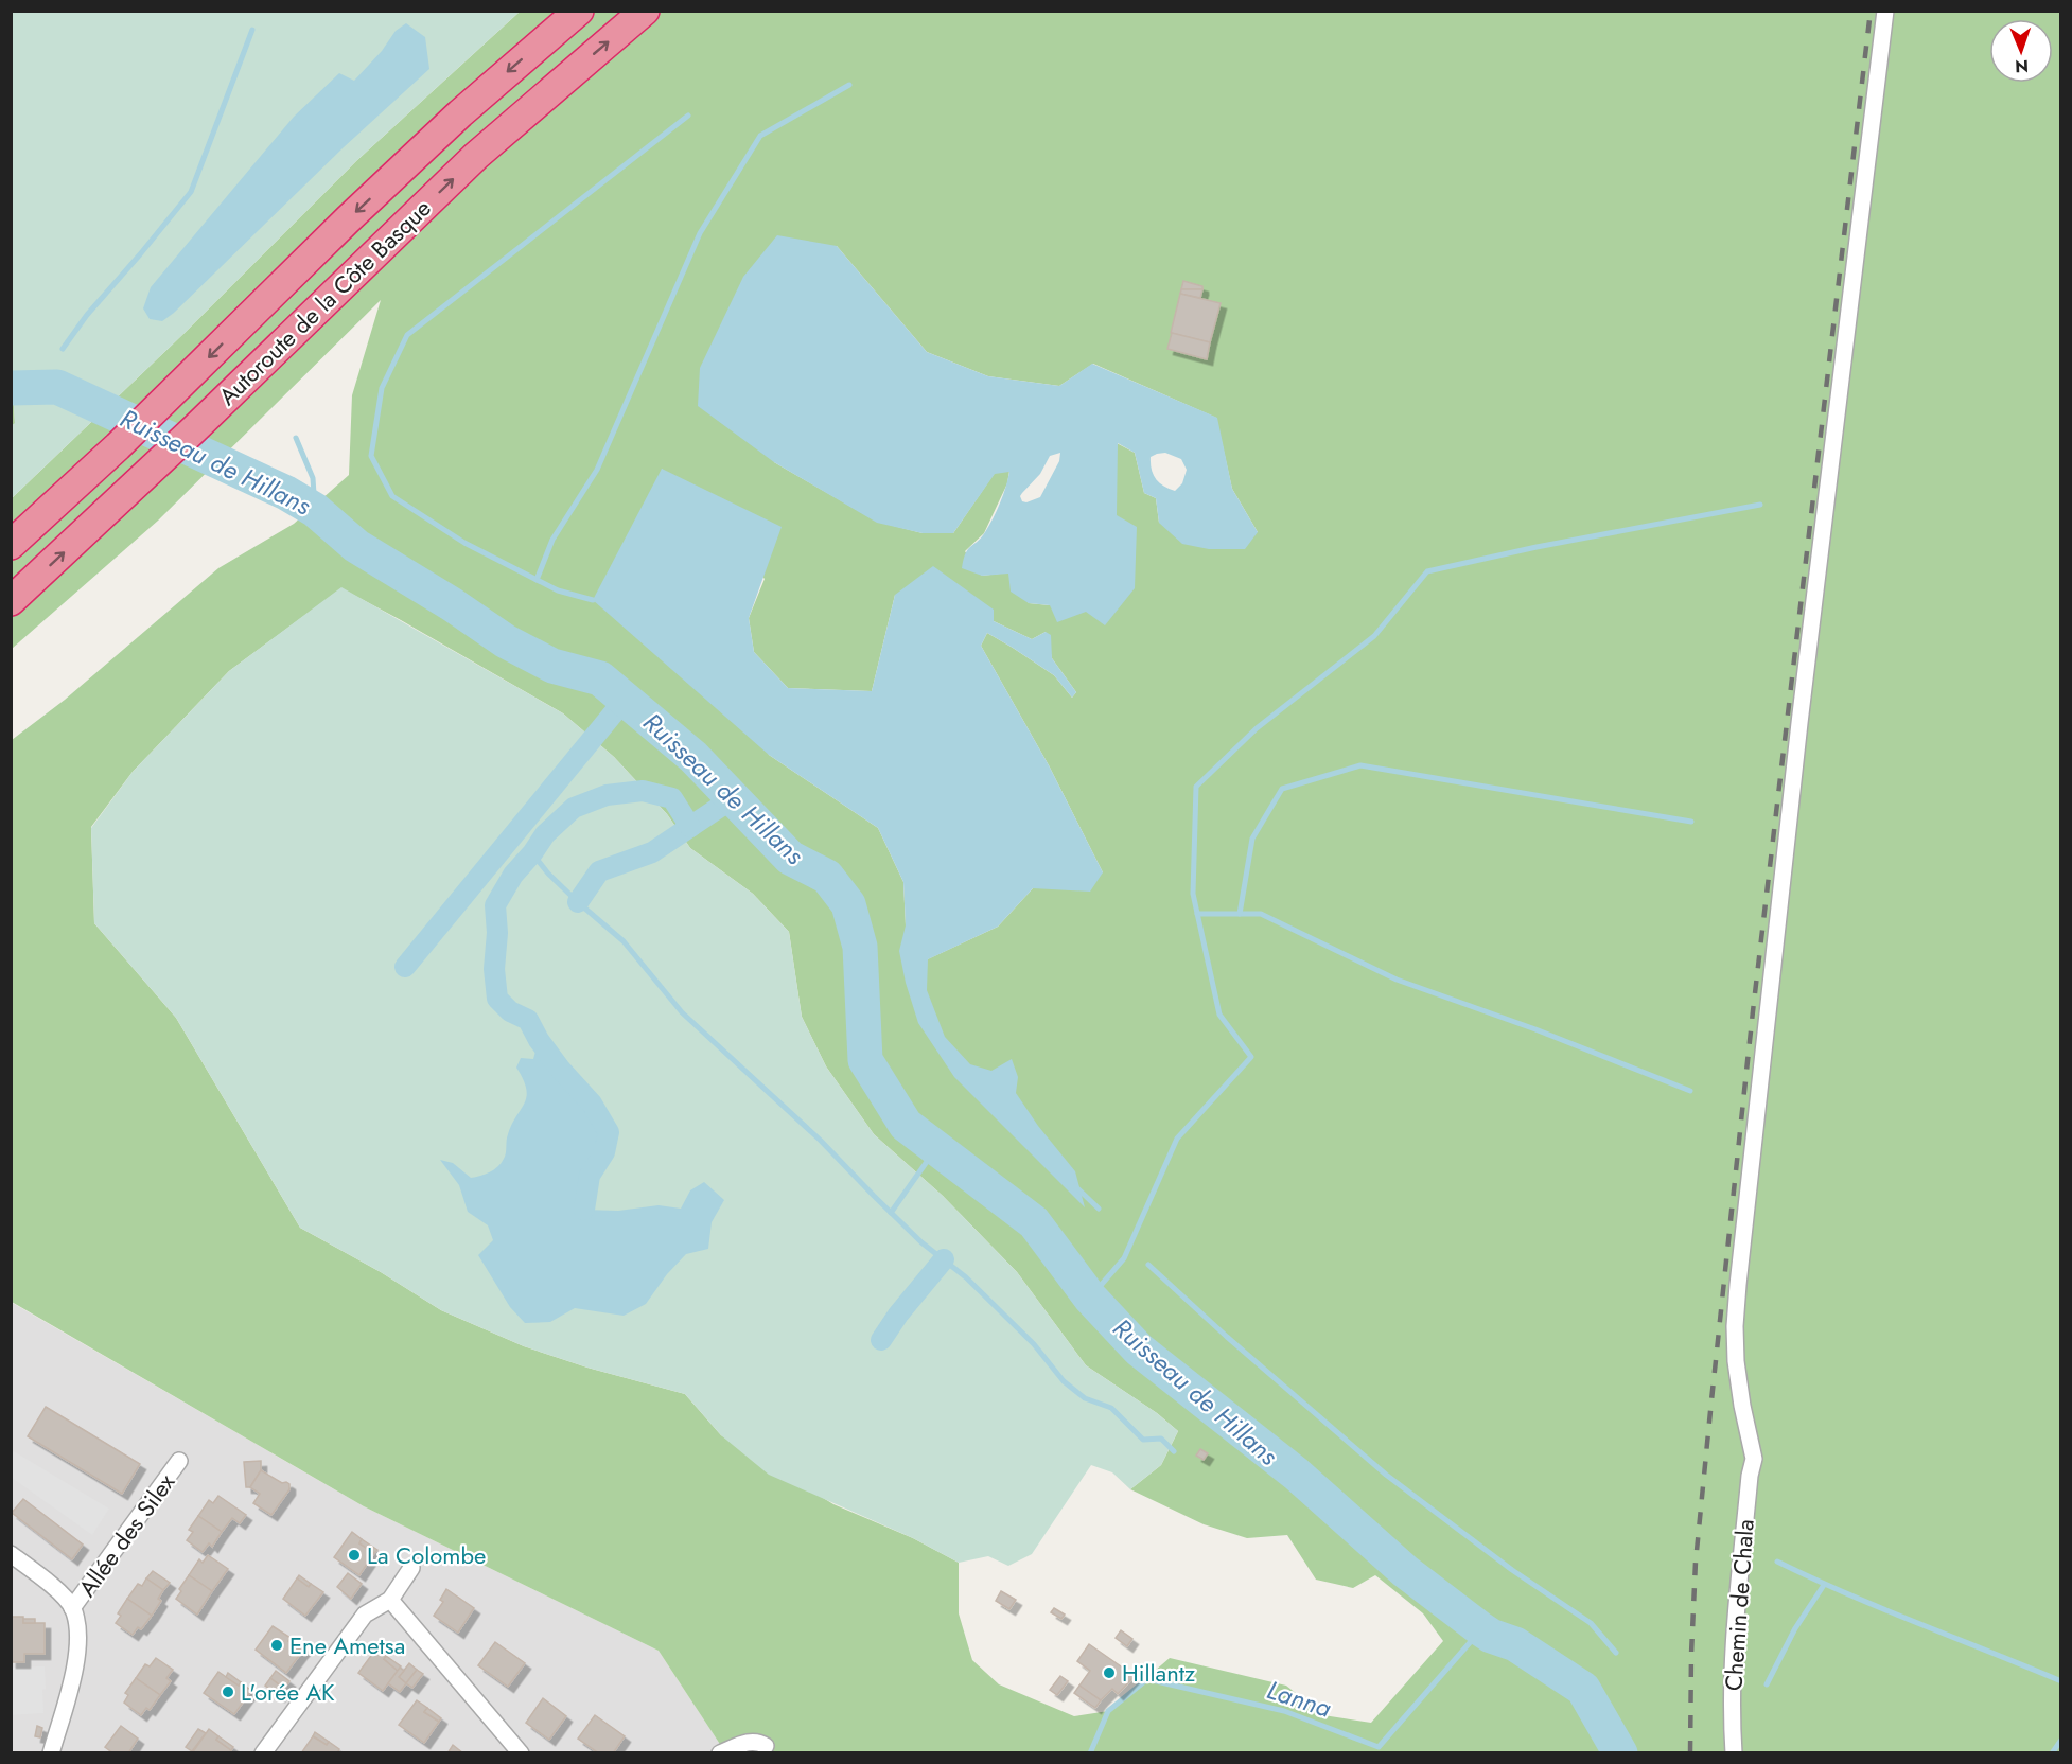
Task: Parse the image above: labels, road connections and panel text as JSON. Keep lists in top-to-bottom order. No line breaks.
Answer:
{"streets":{"highway":["Autoroute de la Côte Basque"],"street":["Allée des Silex","Chemin de Chala"]},"water":["Ruisseau de Hillans","Lanna"],"places":["La Colombe","Ene Ametsa","Hillantz","L'orée AK"],"north":"bottom"}
